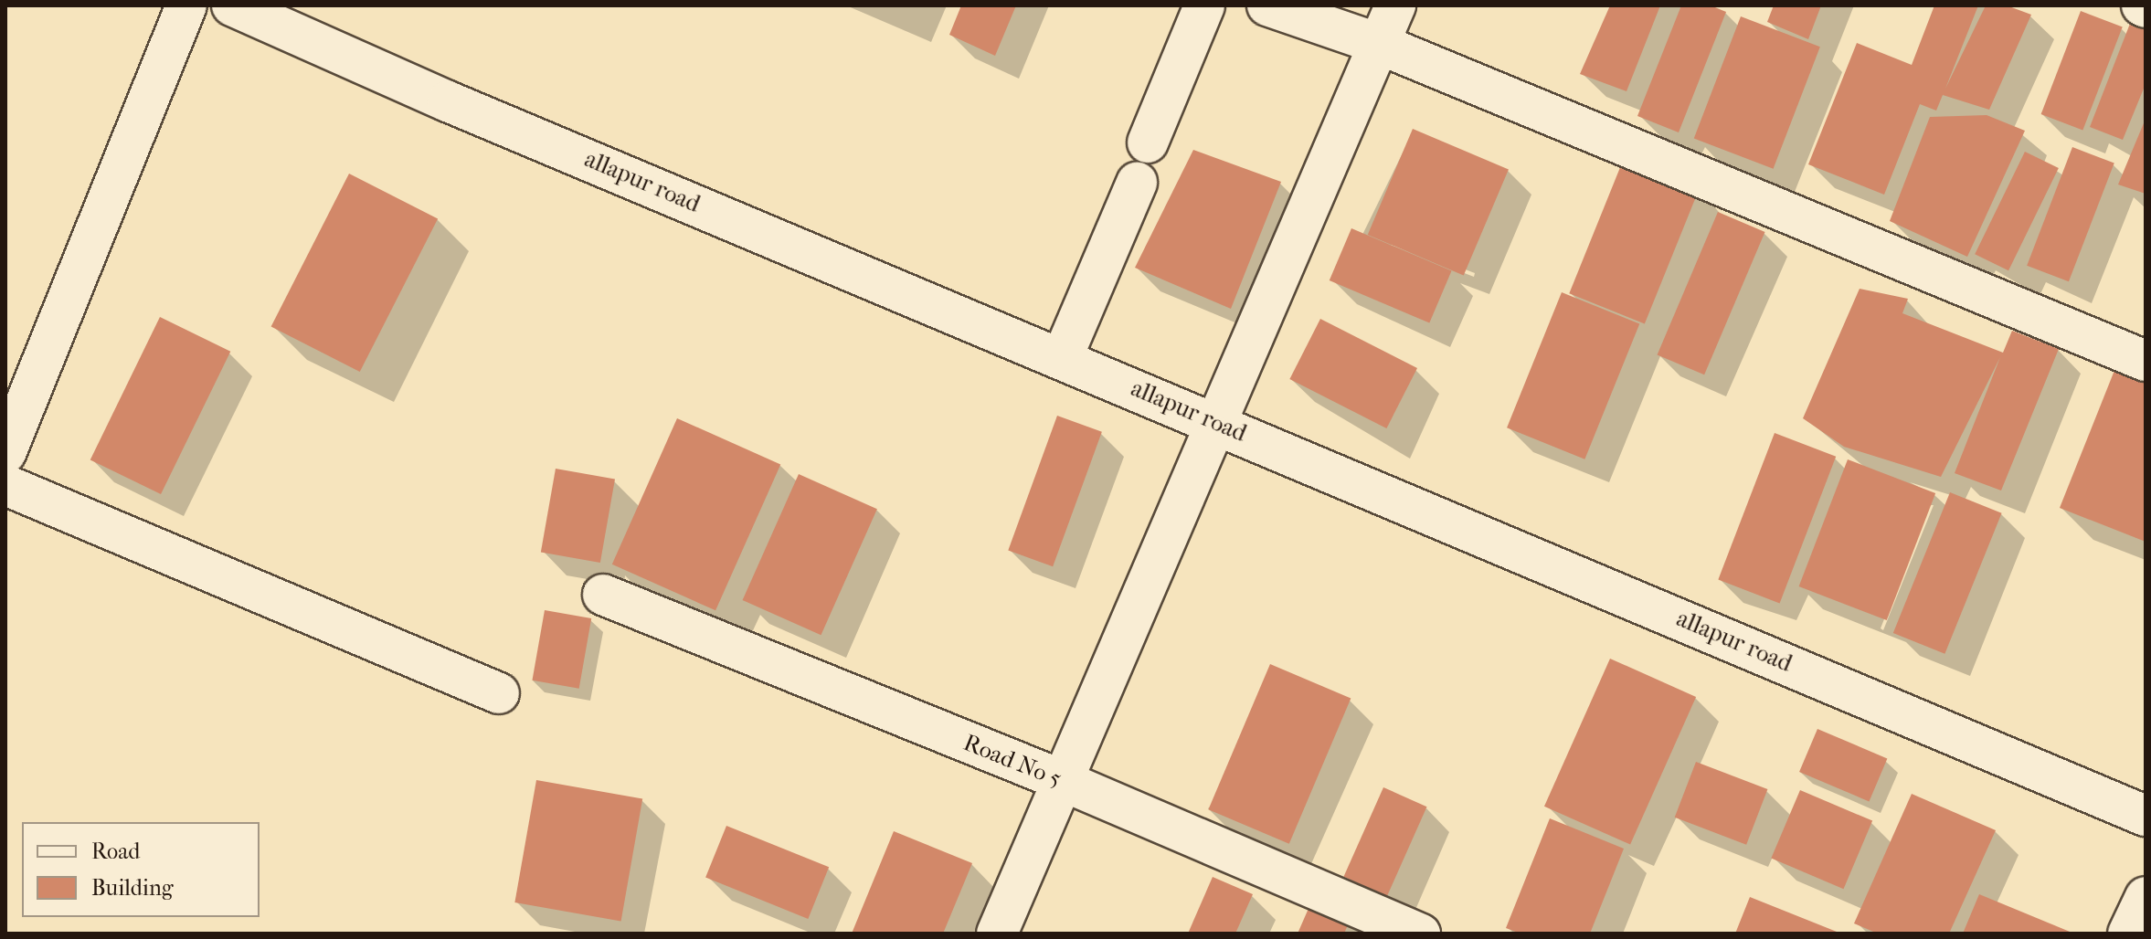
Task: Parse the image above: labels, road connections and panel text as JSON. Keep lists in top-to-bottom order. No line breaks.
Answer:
{"streets":{"street":["allapur road","Road No 5"]},"legend":["Road","Building"]}
